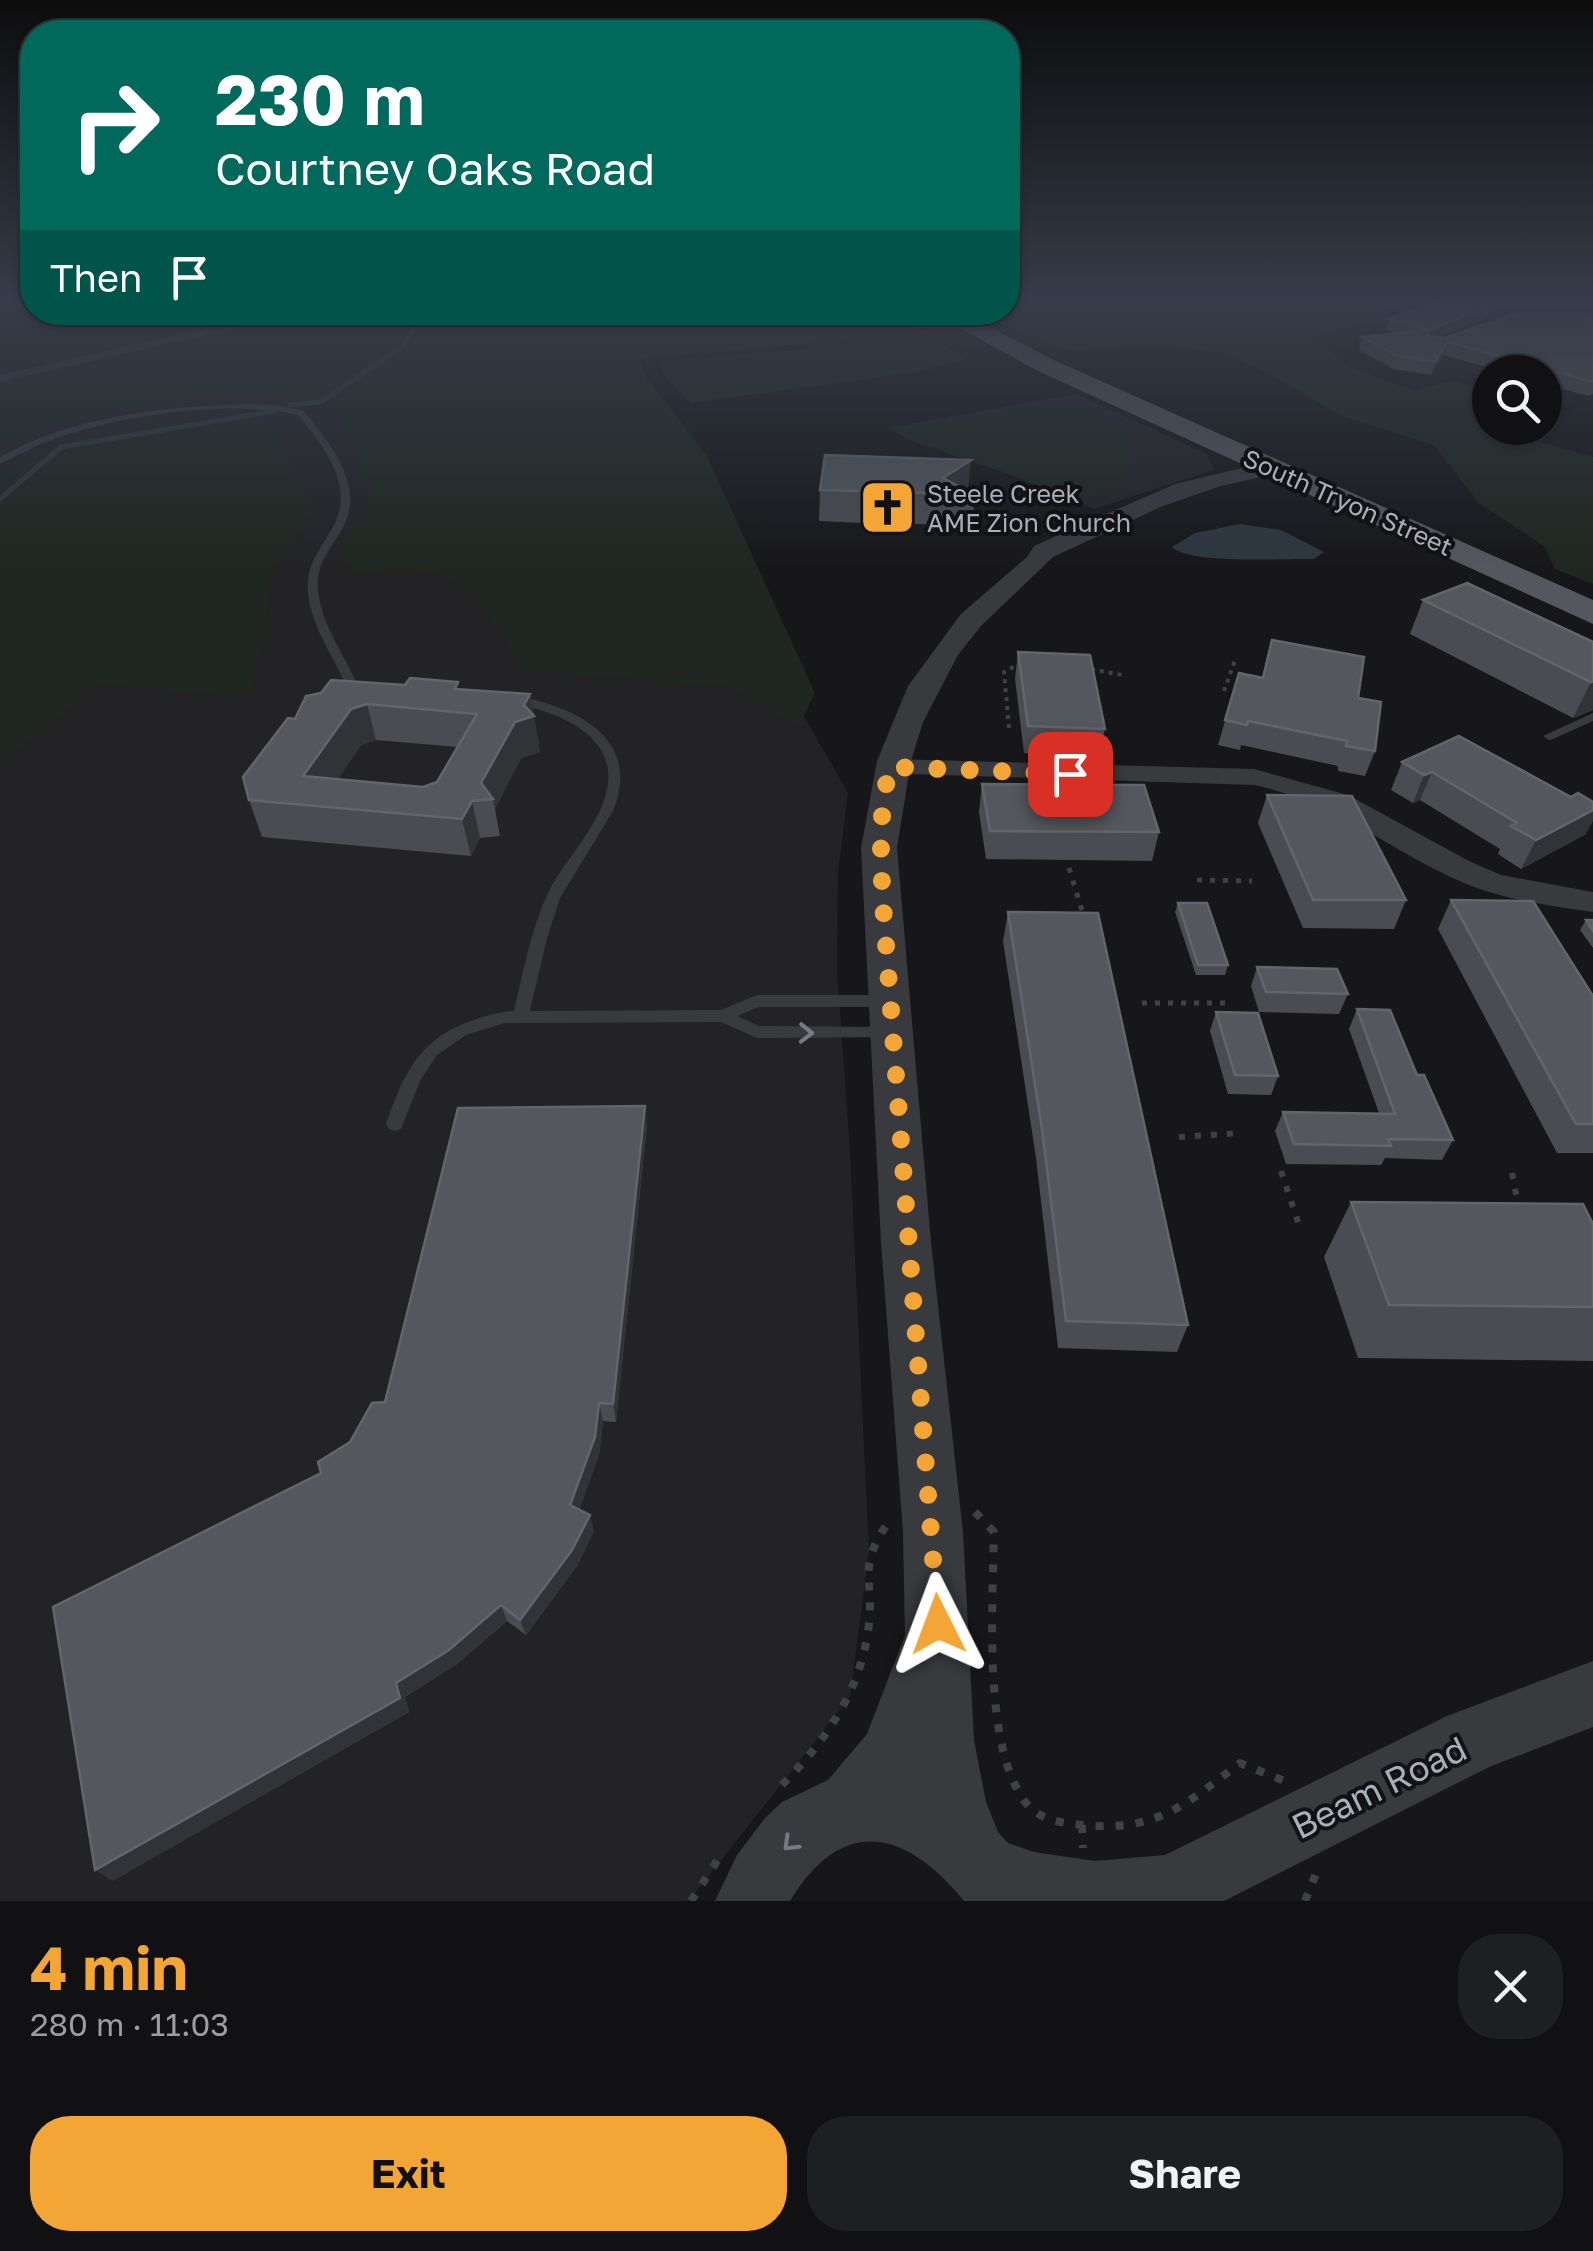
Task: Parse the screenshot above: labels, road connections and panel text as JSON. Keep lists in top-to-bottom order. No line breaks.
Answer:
{"streets":{"main road":["South Tryon Street"],"street":["Beam Road"]},"places":{"church":["Steele Creek AME Zion Church"]},"page":{"turn":["230 m","Courtney Oaks Road"],"then":"Then","heading":["4 min","280 m · 11:03"],"buttons":["Exit","Share"]}}
